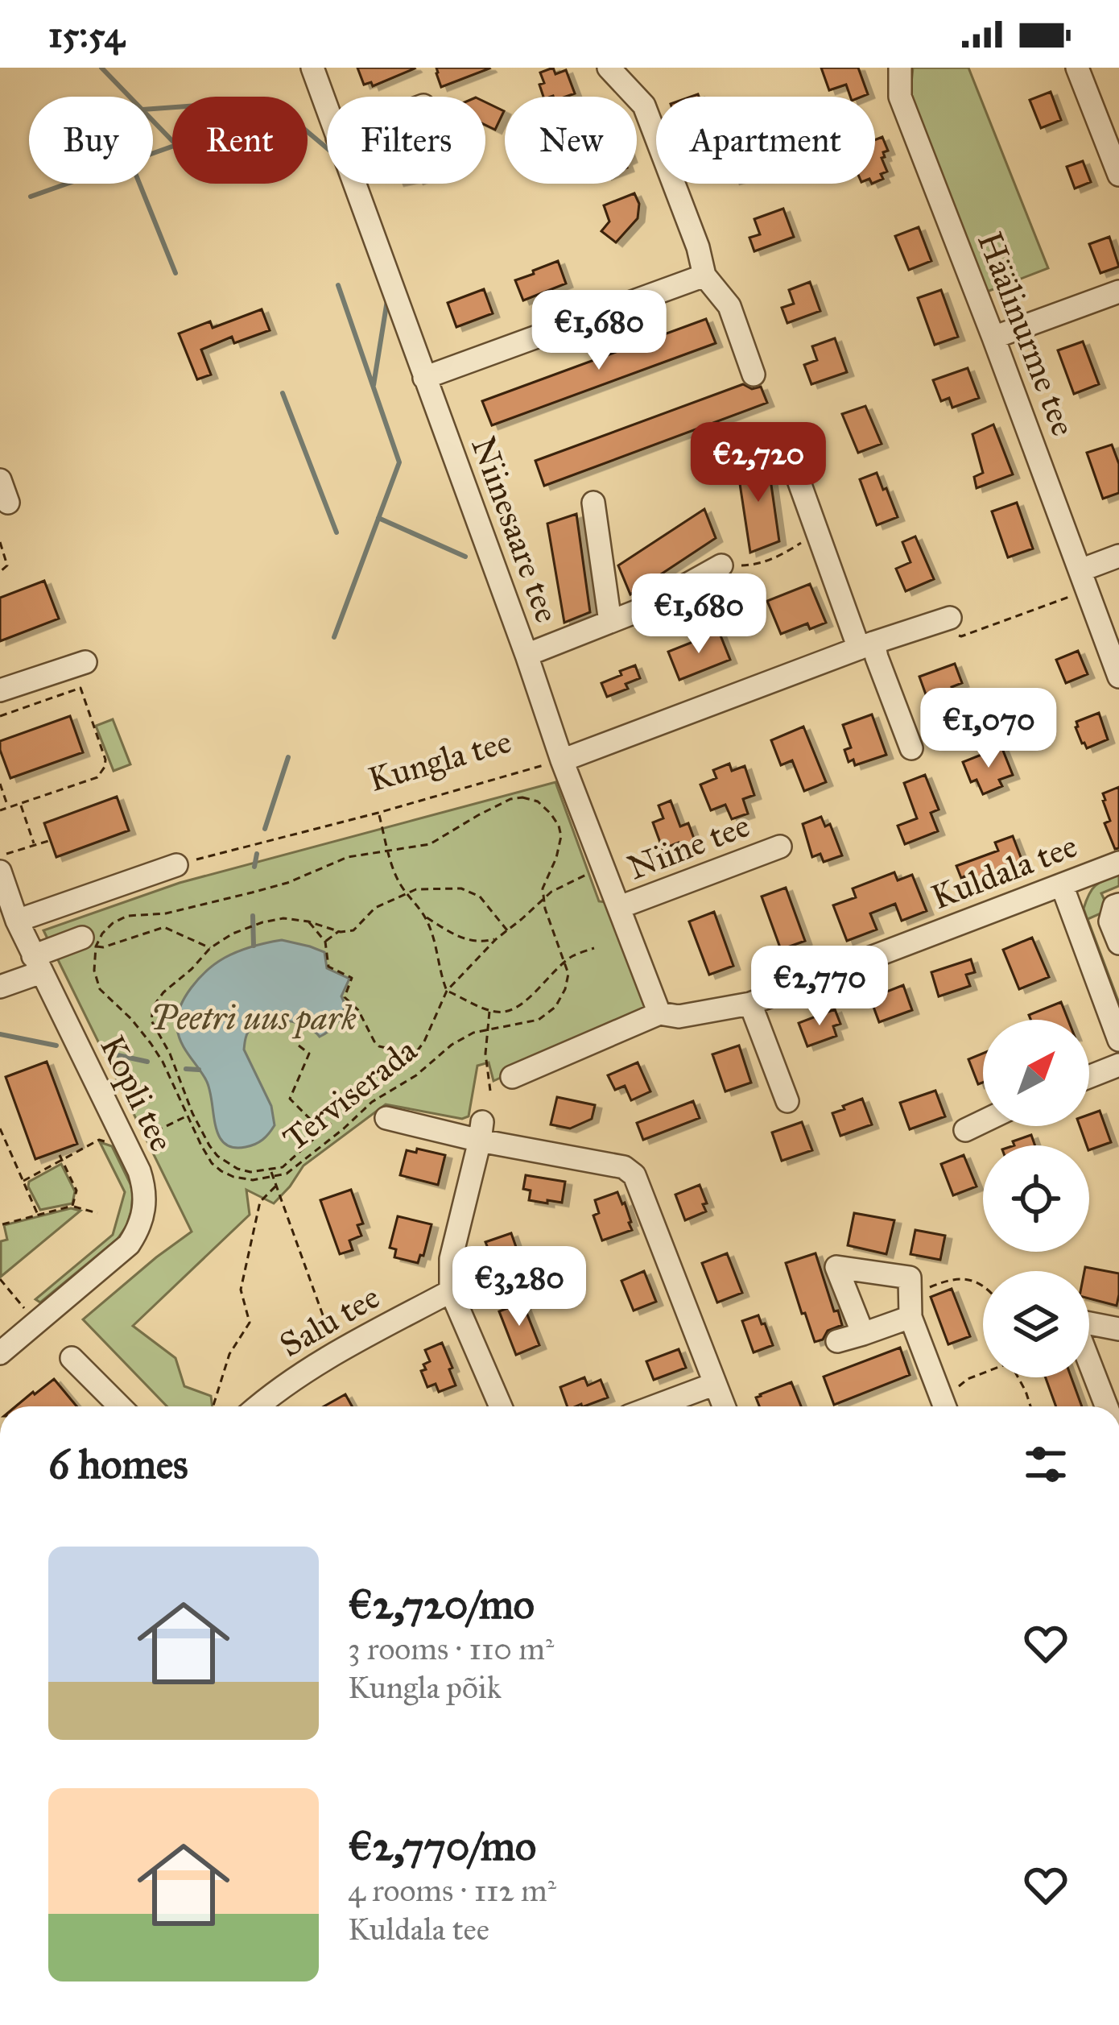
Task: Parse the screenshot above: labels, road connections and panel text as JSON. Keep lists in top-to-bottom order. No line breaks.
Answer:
{"streets":{"street":["Häälinurme tee","Niinesaare tee","Kungla tee","Niine tee","Kuldala tee","Kopli tee","Salu tee"],"path":["Terviserada"]},"crossings":[["Niinesaare tee","Kungla tee"],["Niinesaare tee","Niine tee"],["Niinesaare tee","Kuldala tee"]],"parks":["Peetri uus park"],"north":"top right","page":{"status":"15:54","chip":["Buy","Rent","Filters","New","Apartment"],"price":["€1,680","€2,720","€1,680","€1,070","€2,770","€3,280"],"heading":"6 homes","list":[{"name":"€2,720/mo","note":"3 rooms · 110 m² · Kungla põik"},{"name":"€2,770/mo","note":"4 rooms · 112 m² · Kuldala tee"}]}}
